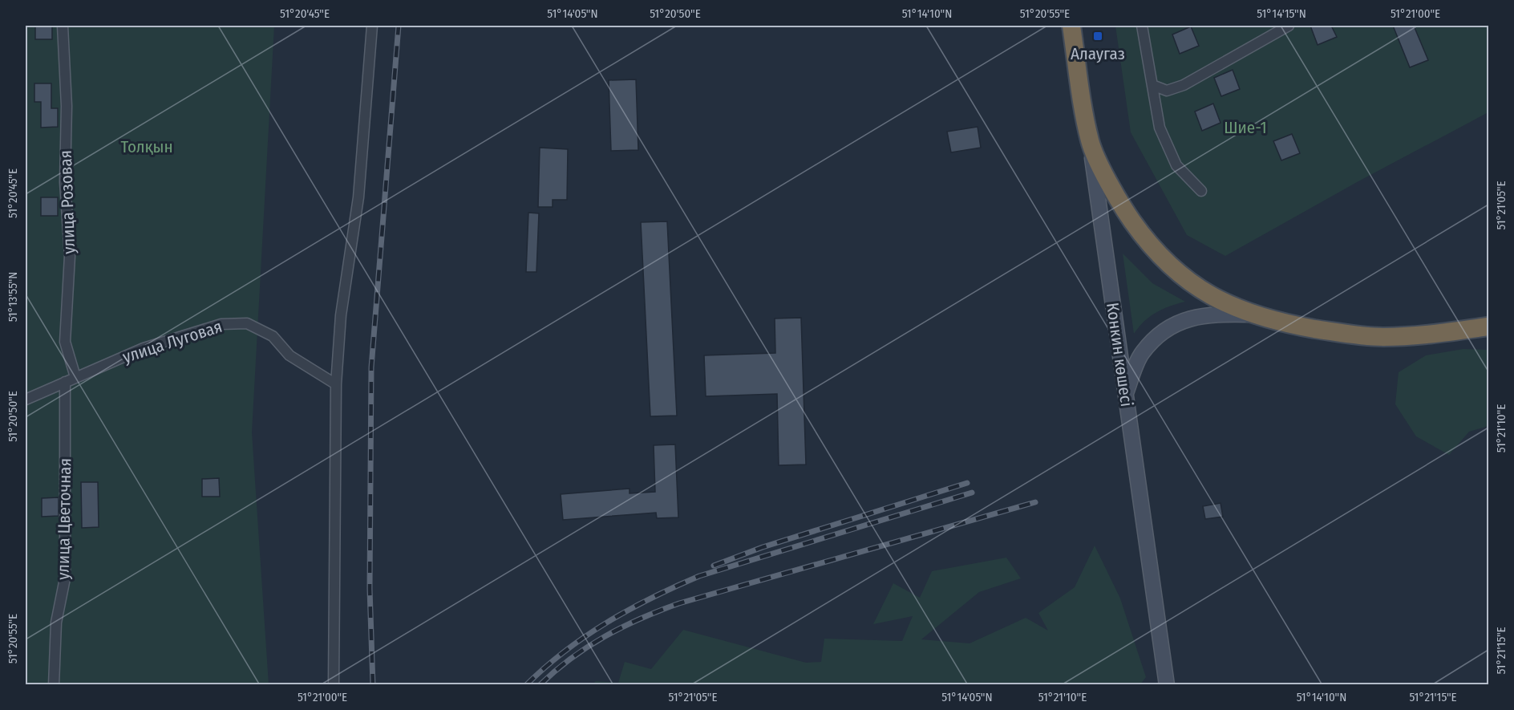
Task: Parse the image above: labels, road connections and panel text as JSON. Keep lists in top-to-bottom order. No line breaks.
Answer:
{"streets":{"highway":["Конкин көшесі"],"street":["улица Розовая","улица Луговая","улица Цветочная"]},"crossings":[["улица Розовая","улица Луговая"],["улица Луговая","улица Цветочная"]],"parks":["Шие-1","Толқын"],"places":{"transit":["Алаугаз"]},"coordinates":["51°20'45\"E","51°14'05\"N","51°20'50\"E","51°14'10\"N","51°20'55\"E","51°14'15\"N","51°21'00\"E","51°21'05\"E","51°13'55\"N","51°21'10\"E","51°21'15\"E"]}
